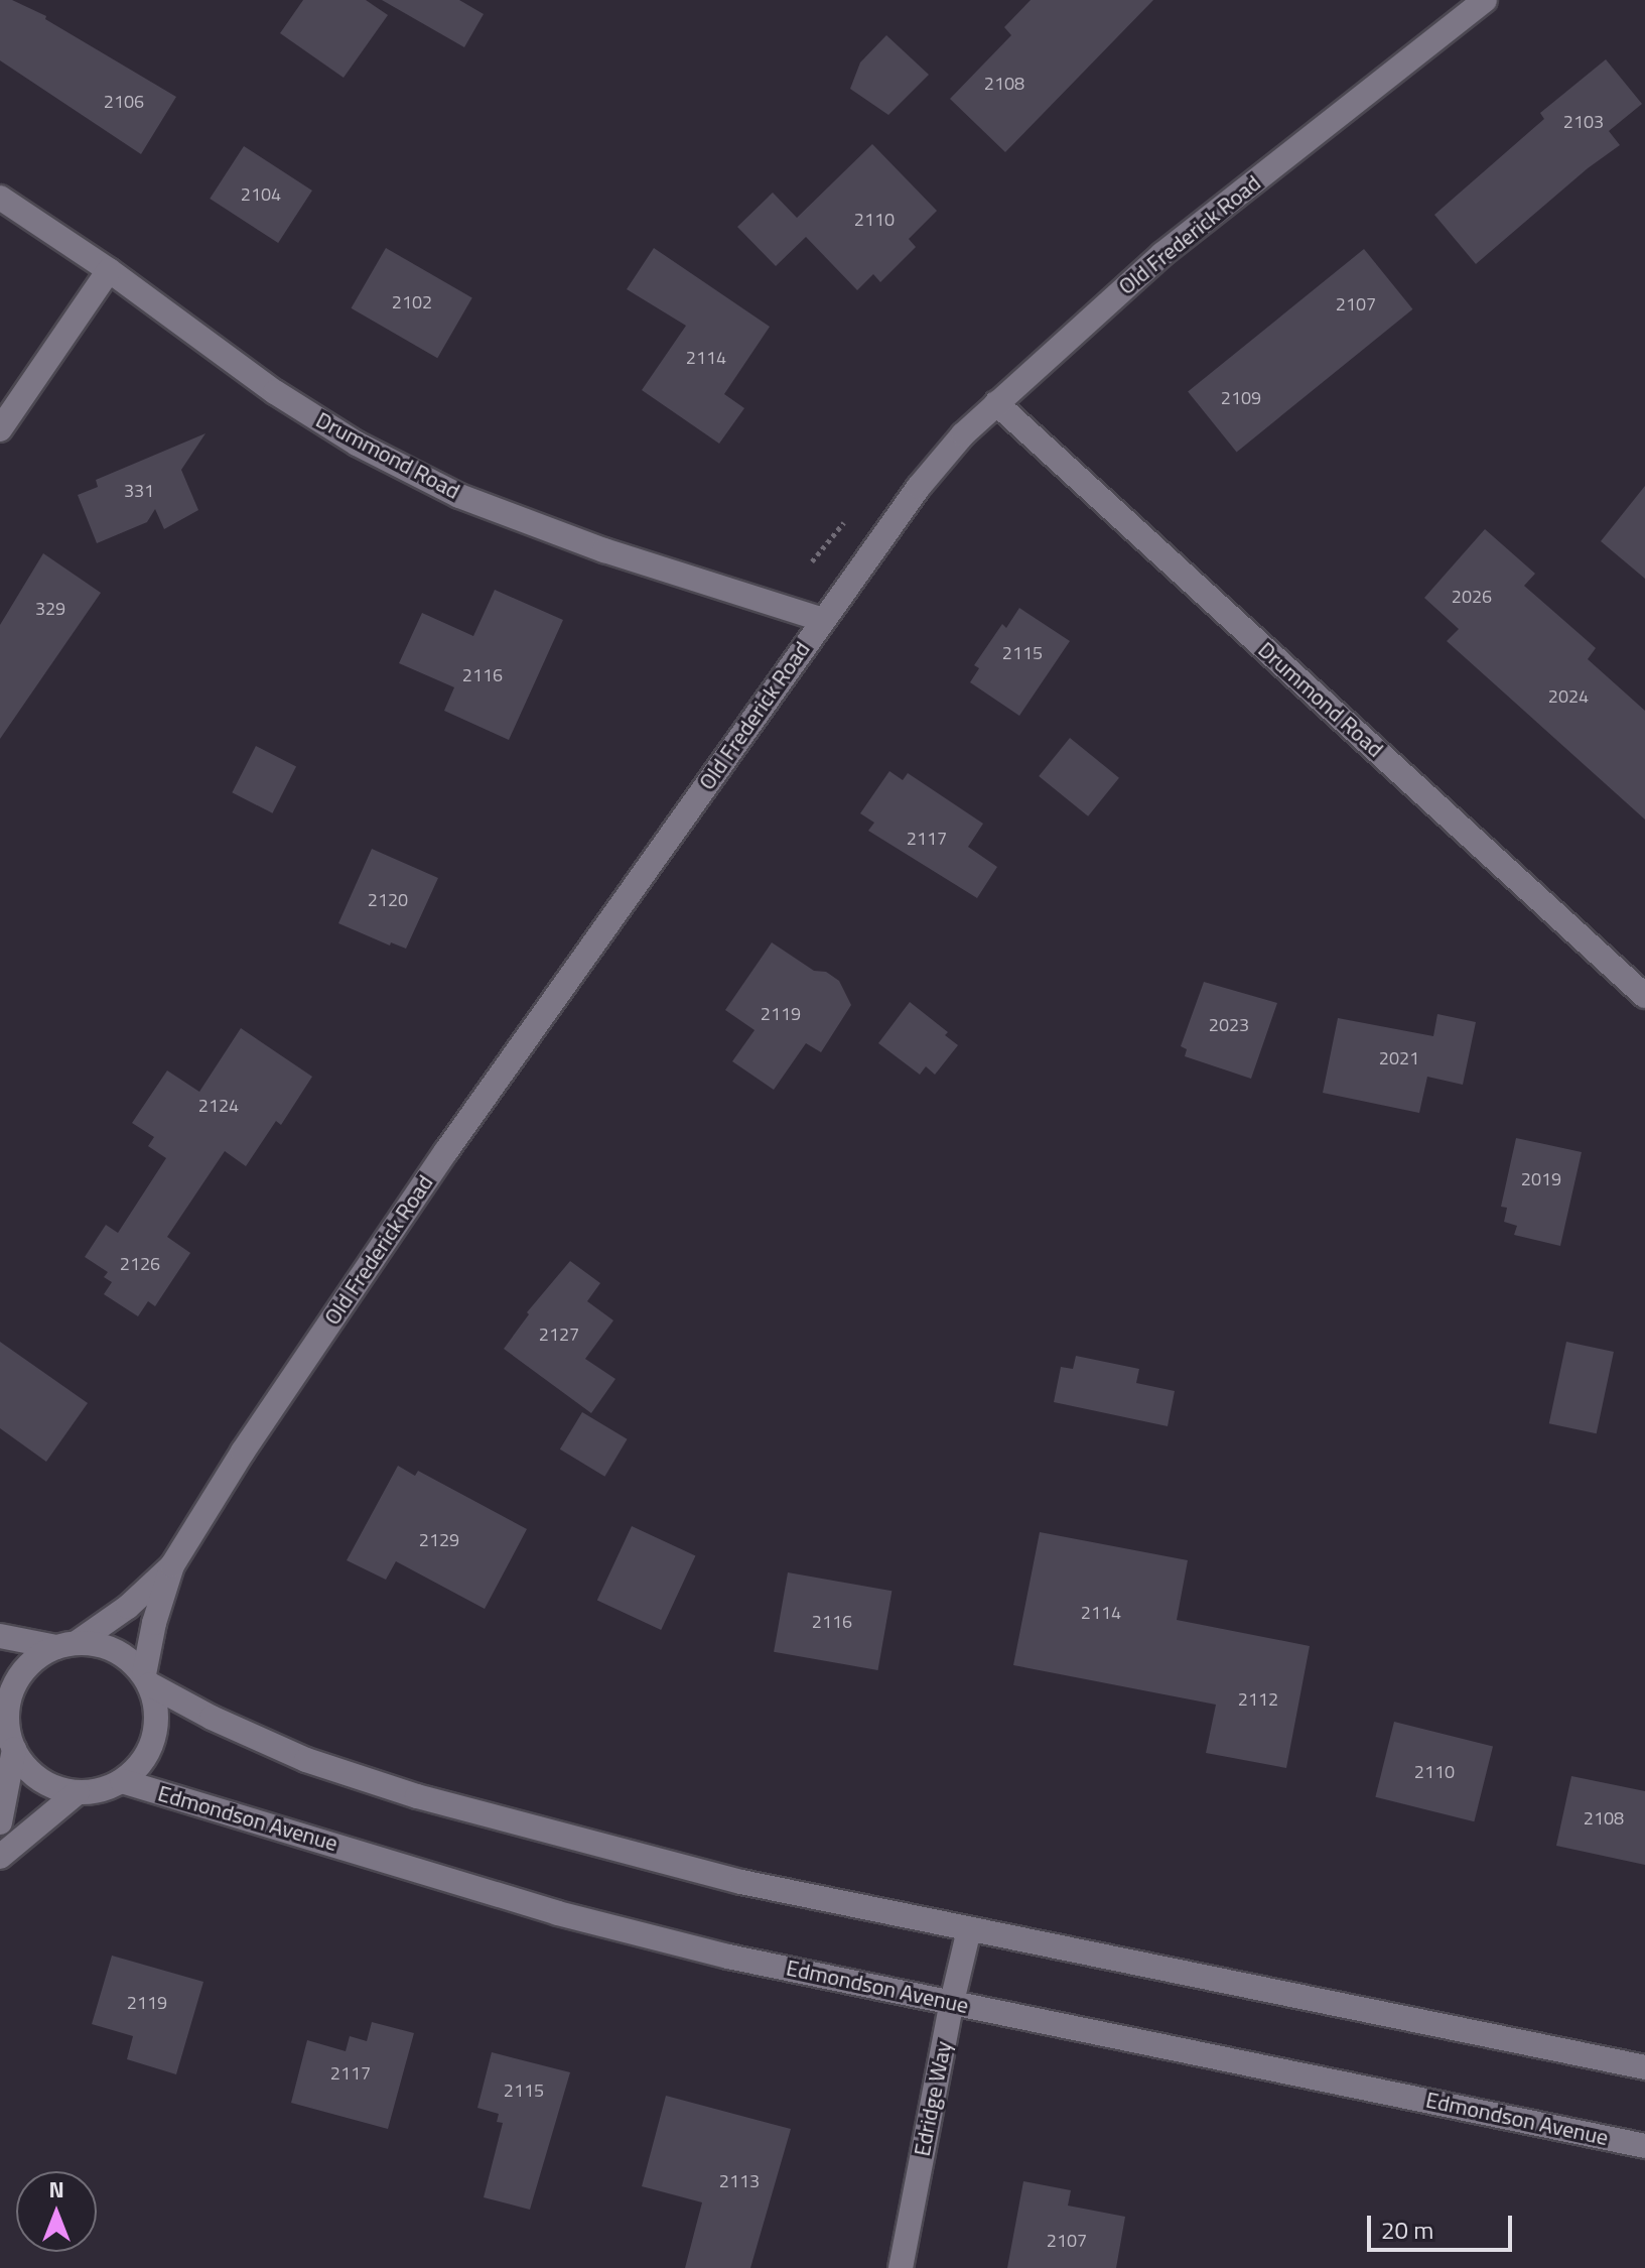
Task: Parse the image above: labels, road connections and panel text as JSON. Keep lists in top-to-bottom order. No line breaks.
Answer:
{"streets":{"street":["Old Frederick Road","Drummond Road","Edmondson Avenue","Edridge Way"]},"crossings":[["Old Frederick Road","Drummond Road"],["Old Frederick Road","Edmondson Avenue"],["Edmondson Avenue","Edridge Way"]],"house_numbers":["2108","2106","2103","2104","2110","2102","2107","2114","2109","331","2026","329","2115","2116","2024","2117","2120","2119","2023","2021","2124","2019","2126","2127","2129","2114","2116","2112","2110","2108","2119","2117","2115","2113","2107"],"scale_bar":"20 m","north":"top"}
